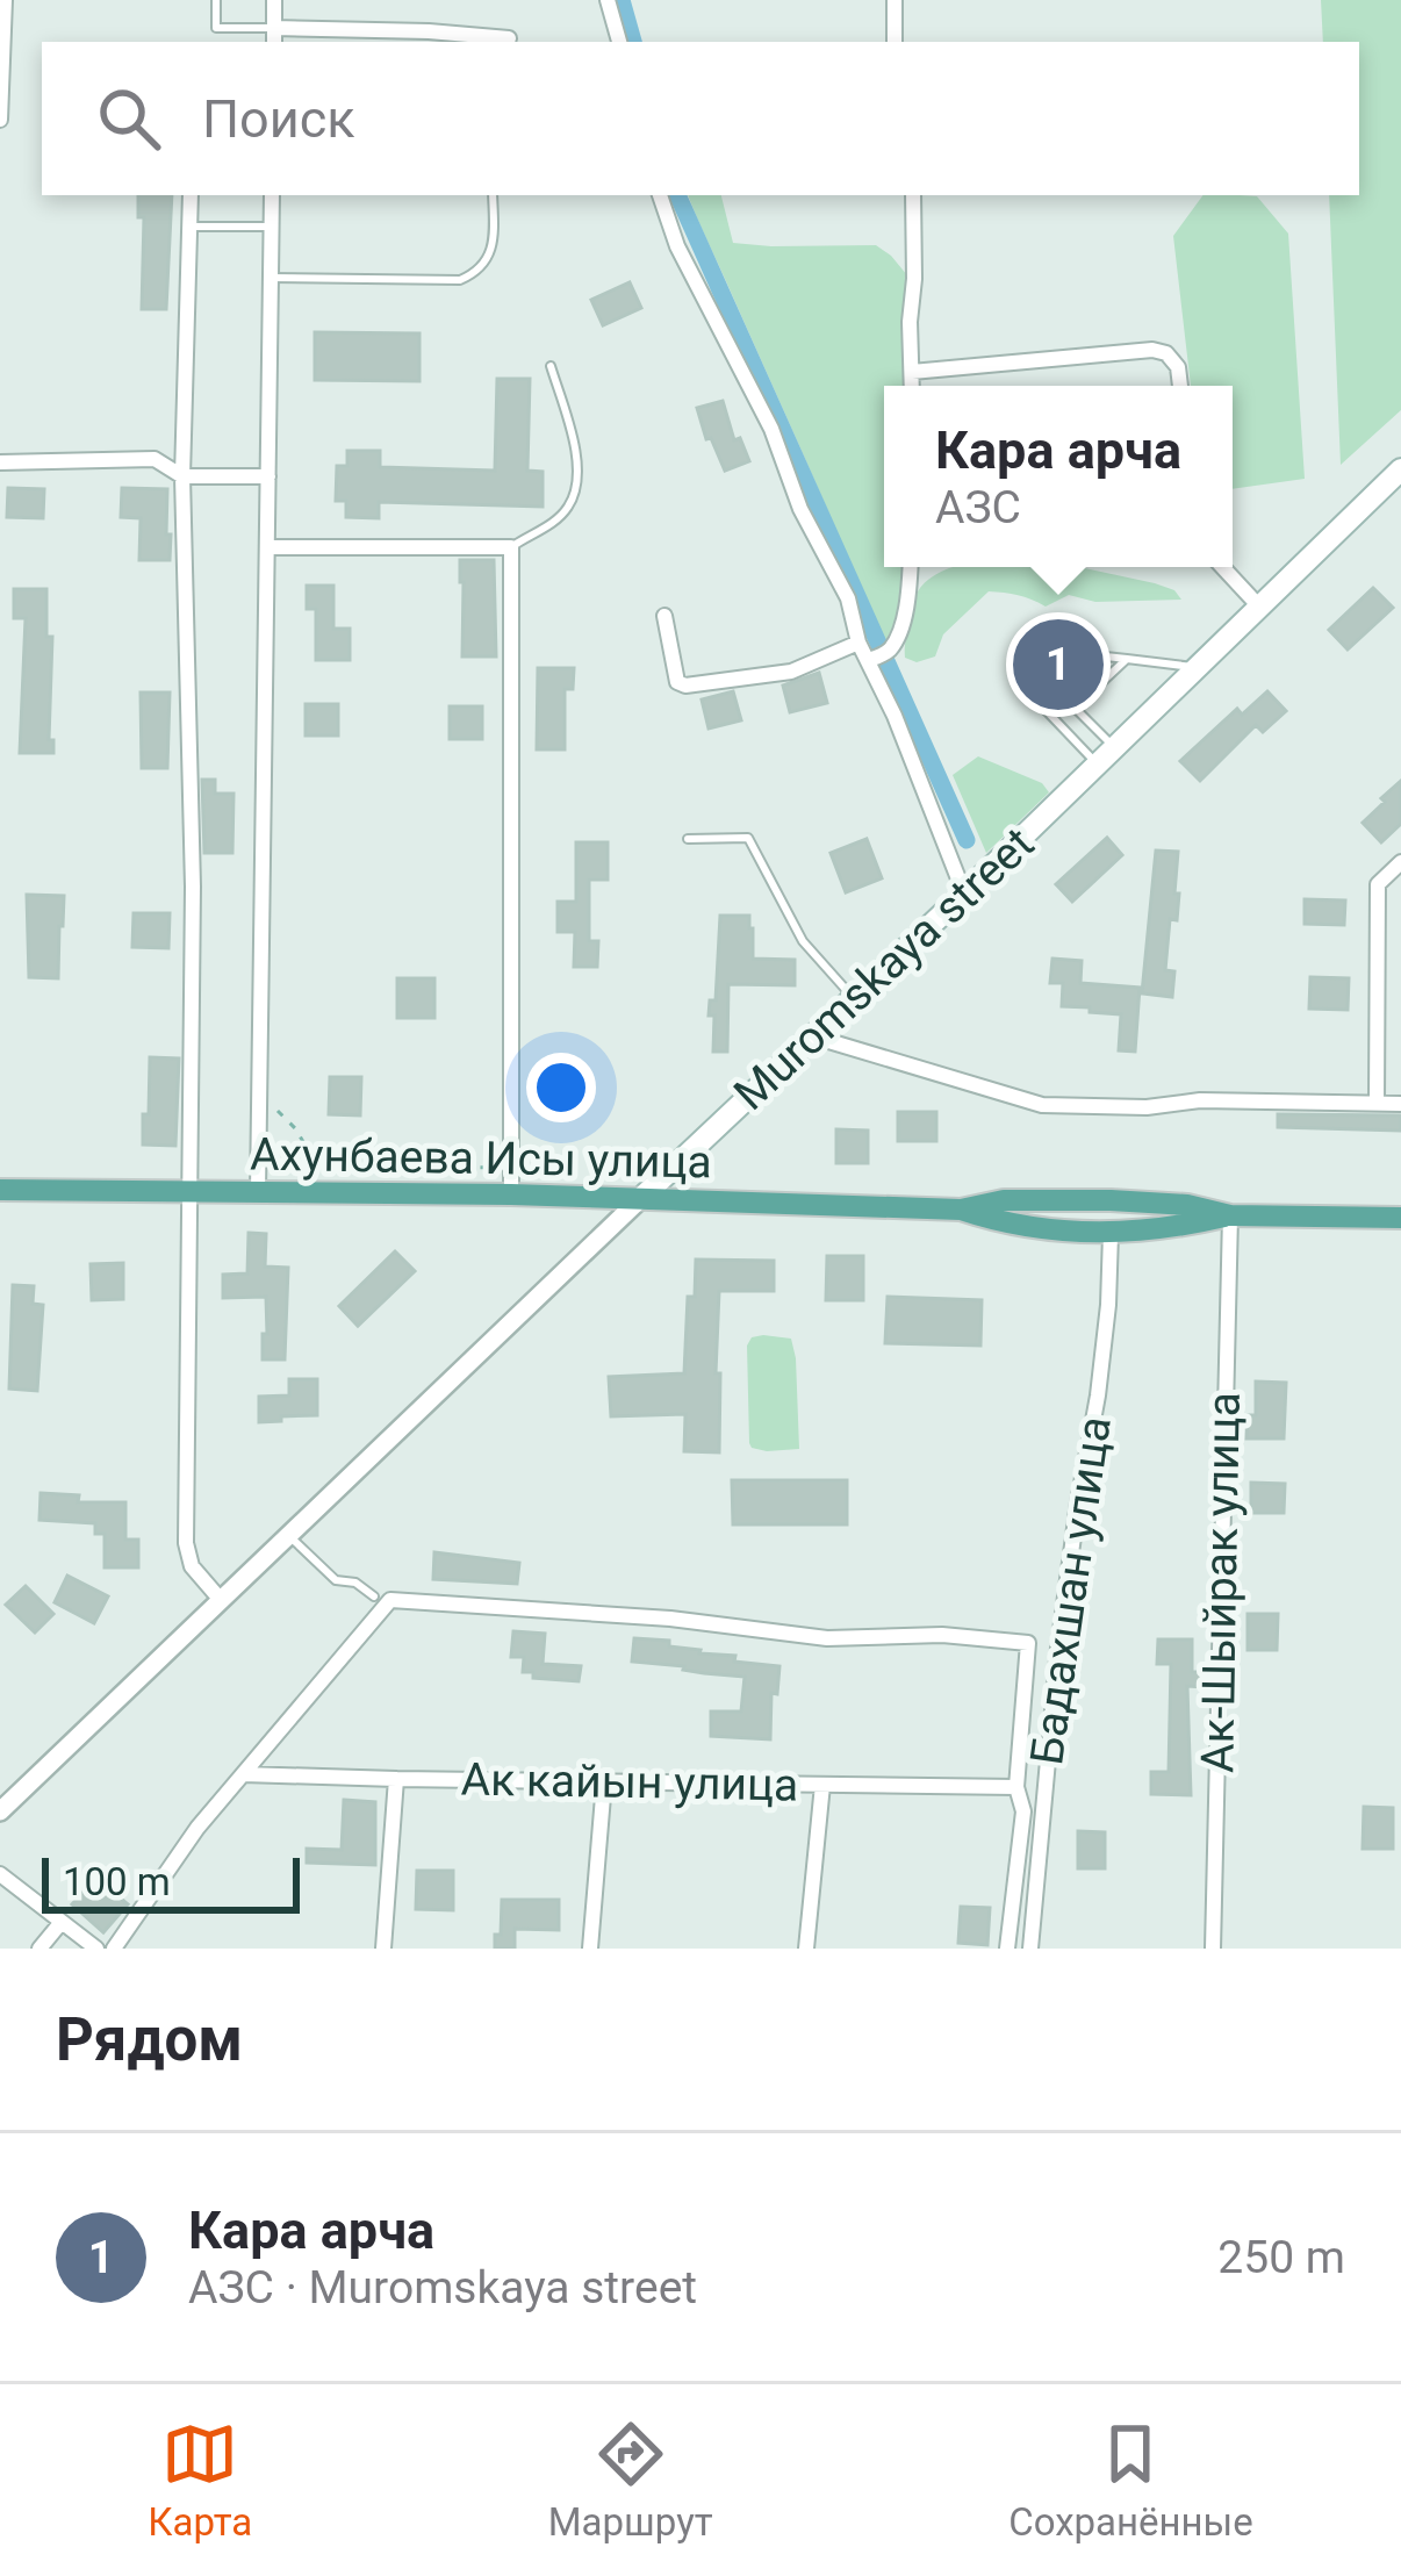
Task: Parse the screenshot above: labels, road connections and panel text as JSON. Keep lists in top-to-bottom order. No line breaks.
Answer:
{"streets":{"main road":["Muromskaya street","Ахунбаева Исы улица"],"street":["Ак-Шыйрак улица","Бадахшан улица","Ак кайын улица"]},"crossings":[["Muromskaya street","Ахунбаева Исы улица"],["Ахунбаева Исы улица","Ак-Шыйрак улица"],["Ахунбаева Исы улица","Бадахшан улица"]],"scale_bar":"100 m","page":{"search":"Поиск","popup":["Кара арча","АЗС"],"pins":"1","scale":"100 m","heading":"Рядом","list":[{"mark":"1","name":"Кара арча","note":"АЗС · Muromskaya street","value":"250 m"}],"nav":["Карта","Маршрут","Сохранённые"]}}
